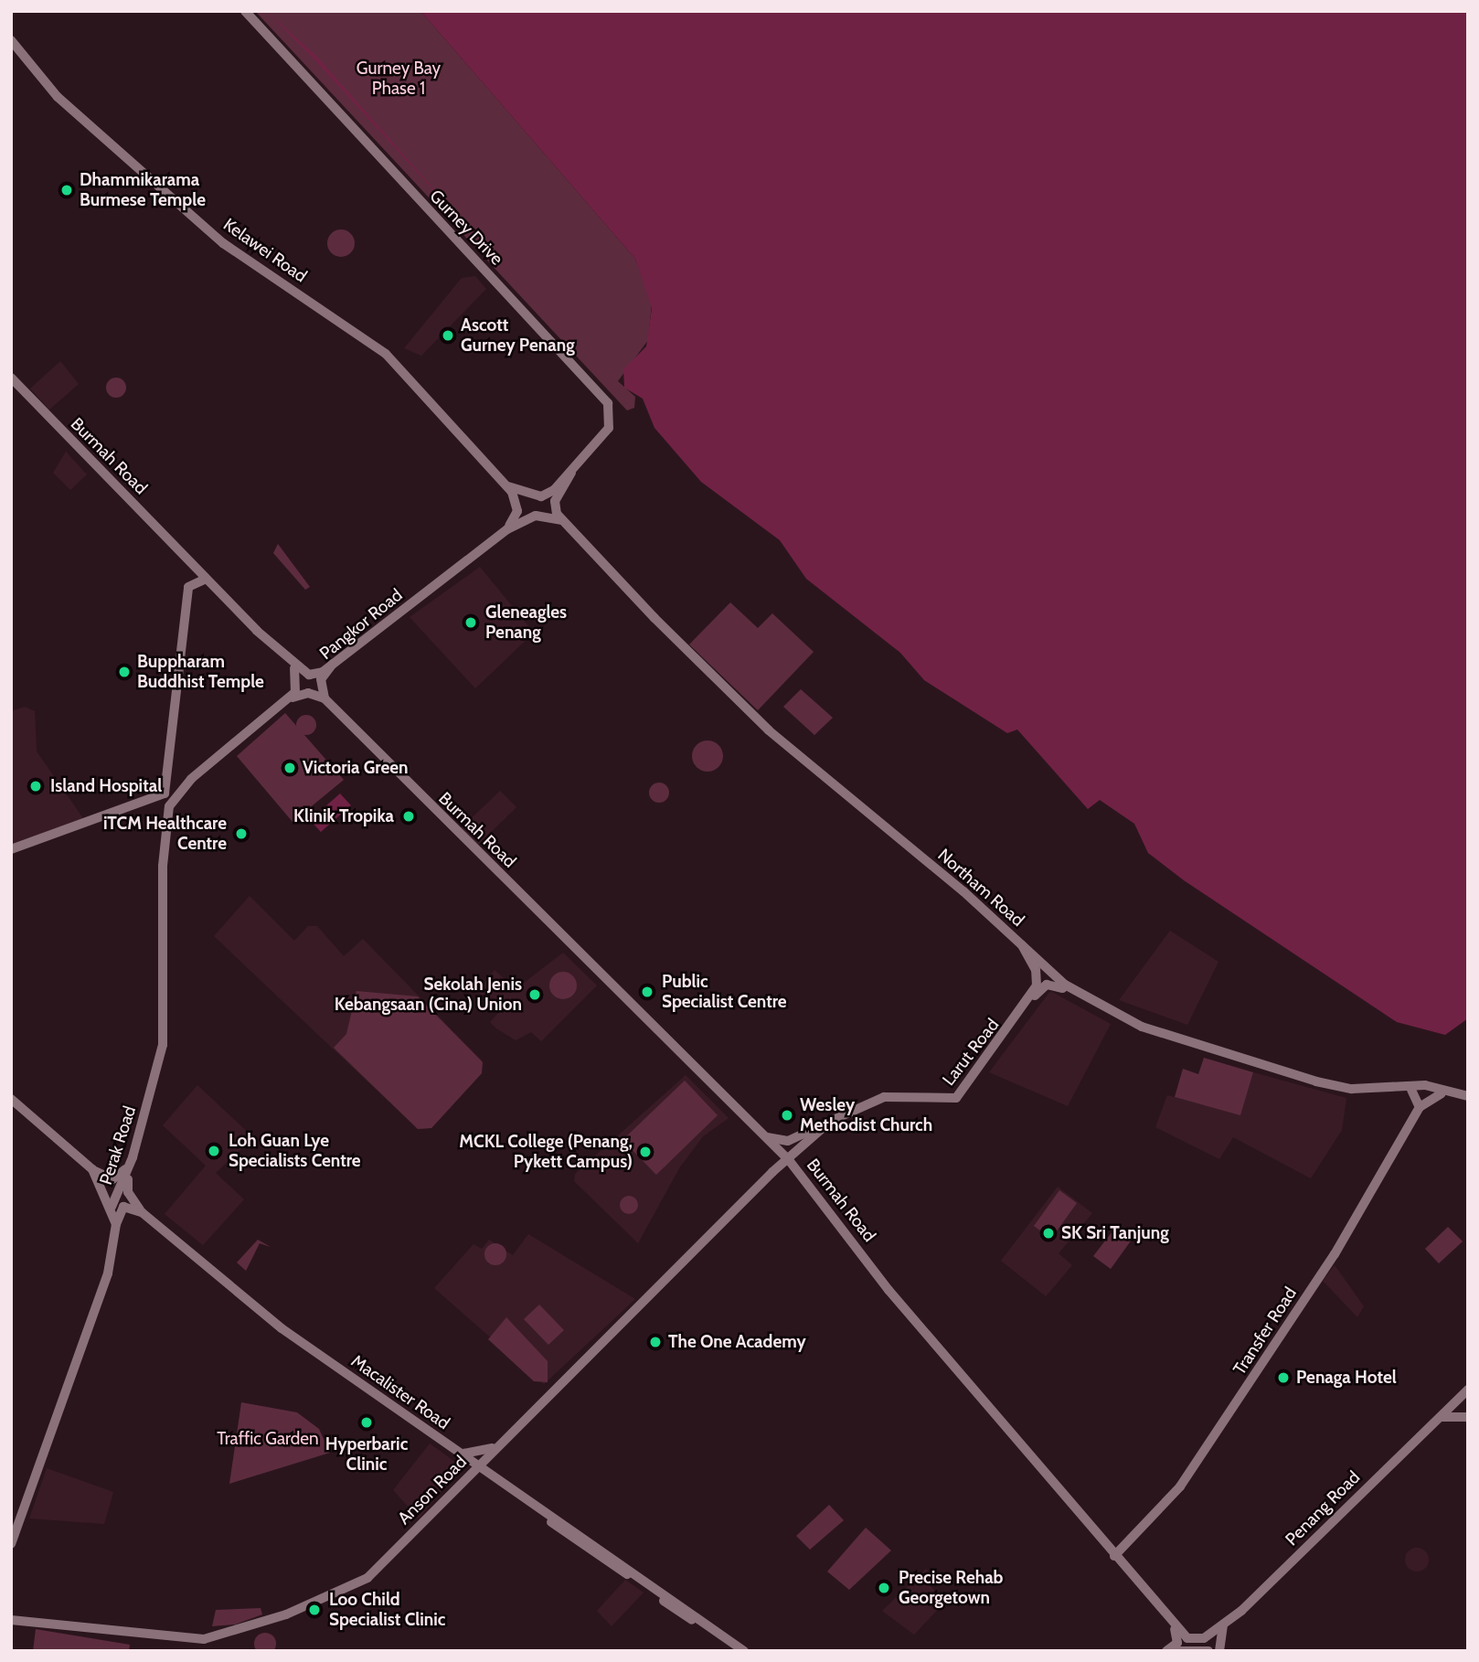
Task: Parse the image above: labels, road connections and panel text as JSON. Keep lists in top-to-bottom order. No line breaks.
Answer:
{"streets":{"main road":["Gurney Drive","Kelawei Road","Burmah Road","Pangkor Road","Northam Road","Larut Road","Perak Road","Transfer Road","Macalister Road","Anson Road","Penang Road"]},"crossings":[["Gurney Drive","Kelawei Road"],["Kelawei Road","Pangkor Road"],["Burmah Road","Pangkor Road"],["Burmah Road","Larut Road"],["Burmah Road","Transfer Road"],["Burmah Road","Anson Road"],["Burmah Road","Penang Road"],["Pangkor Road","Northam Road"],["Northam Road","Larut Road"],["Northam Road","Transfer Road"],["Larut Road","Anson Road"],["Macalister Road","Anson Road"]],"parks":["Gurney Bay Phase 1","Traffic Garden"],"places":["Dhammikarama Burmese Temple","Ascott Gurney Penang","Gleneagles Penang","Buppharam Buddhist Temple","Victoria Green","Island Hospital","Klinik Tropika","iTCM Healthcare Centre","Public Specialist Centre","Sekolah Jenis Kebangsaan (Cina) Union","Wesley Methodist Church","Loh Guan Lye Specialists Centre","MCKL College (Penang, Pykett Campus)","SK Sri Tanjung","The One Academy","Penaga Hotel","Hyperbaric Clinic","Precise Rehab Georgetown","Loo Child Specialist Clinic"]}
